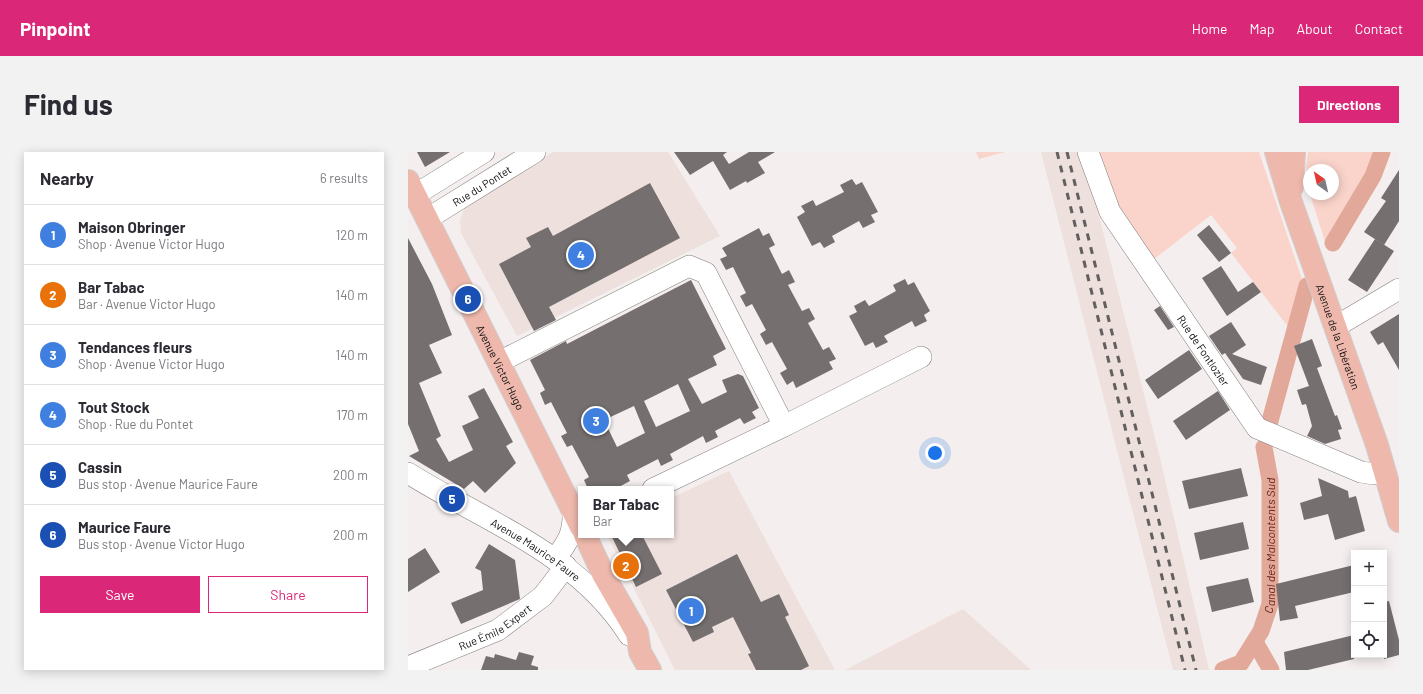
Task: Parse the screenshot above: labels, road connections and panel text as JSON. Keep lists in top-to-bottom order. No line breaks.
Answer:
{"streets":{"main road":["Avenue de la Libération","Avenue Victor Hugo"],"street":["Rue du Pontet","Rue de Fontlozier","Avenue Maurice Faure","Rue Émile Expert"]},"crossings":[["Rue du Pontet","Avenue Victor Hugo"],["Avenue de la Libération","Rue de Fontlozier"],["Avenue Victor Hugo","Avenue Maurice Faure"],["Avenue Victor Hugo","Rue Émile Expert"],["Avenue Maurice Faure","Rue Émile Expert"]],"water":["Canal des Malcontents Sud"],"north":"top left","page":{"header":"Pinpoint","nav":["Home","Map","About","Contact"],"buttons":["Directions",["Save","Share"]],"title":"Find us","heading":["Nearby","6 results"],"list":[{"mark":"1","name":"Maison Obringer","note":"Shop · Avenue Victor Hugo","value":"120 m"},{"mark":"2","name":"Bar Tabac","note":"Bar · Avenue Victor Hugo","value":"140 m"},{"mark":"3","name":"Tendances fleurs","note":"Shop · Avenue Victor Hugo","value":"140 m"},{"mark":"4","name":"Tout Stock","note":"Shop · Rue du Pontet","value":"170 m"},{"mark":"5","name":"Cassin","note":"Bus stop · Avenue Maurice Faure","value":"200 m"},{"mark":"6","name":"Maurice Faure","note":"Bus stop · Avenue Victor Hugo","value":"200 m"}],"pins":["4","6","3","5","2","1"],"popup":["Bar Tabac","Bar"],"map_buttons":["+","−"]}}
